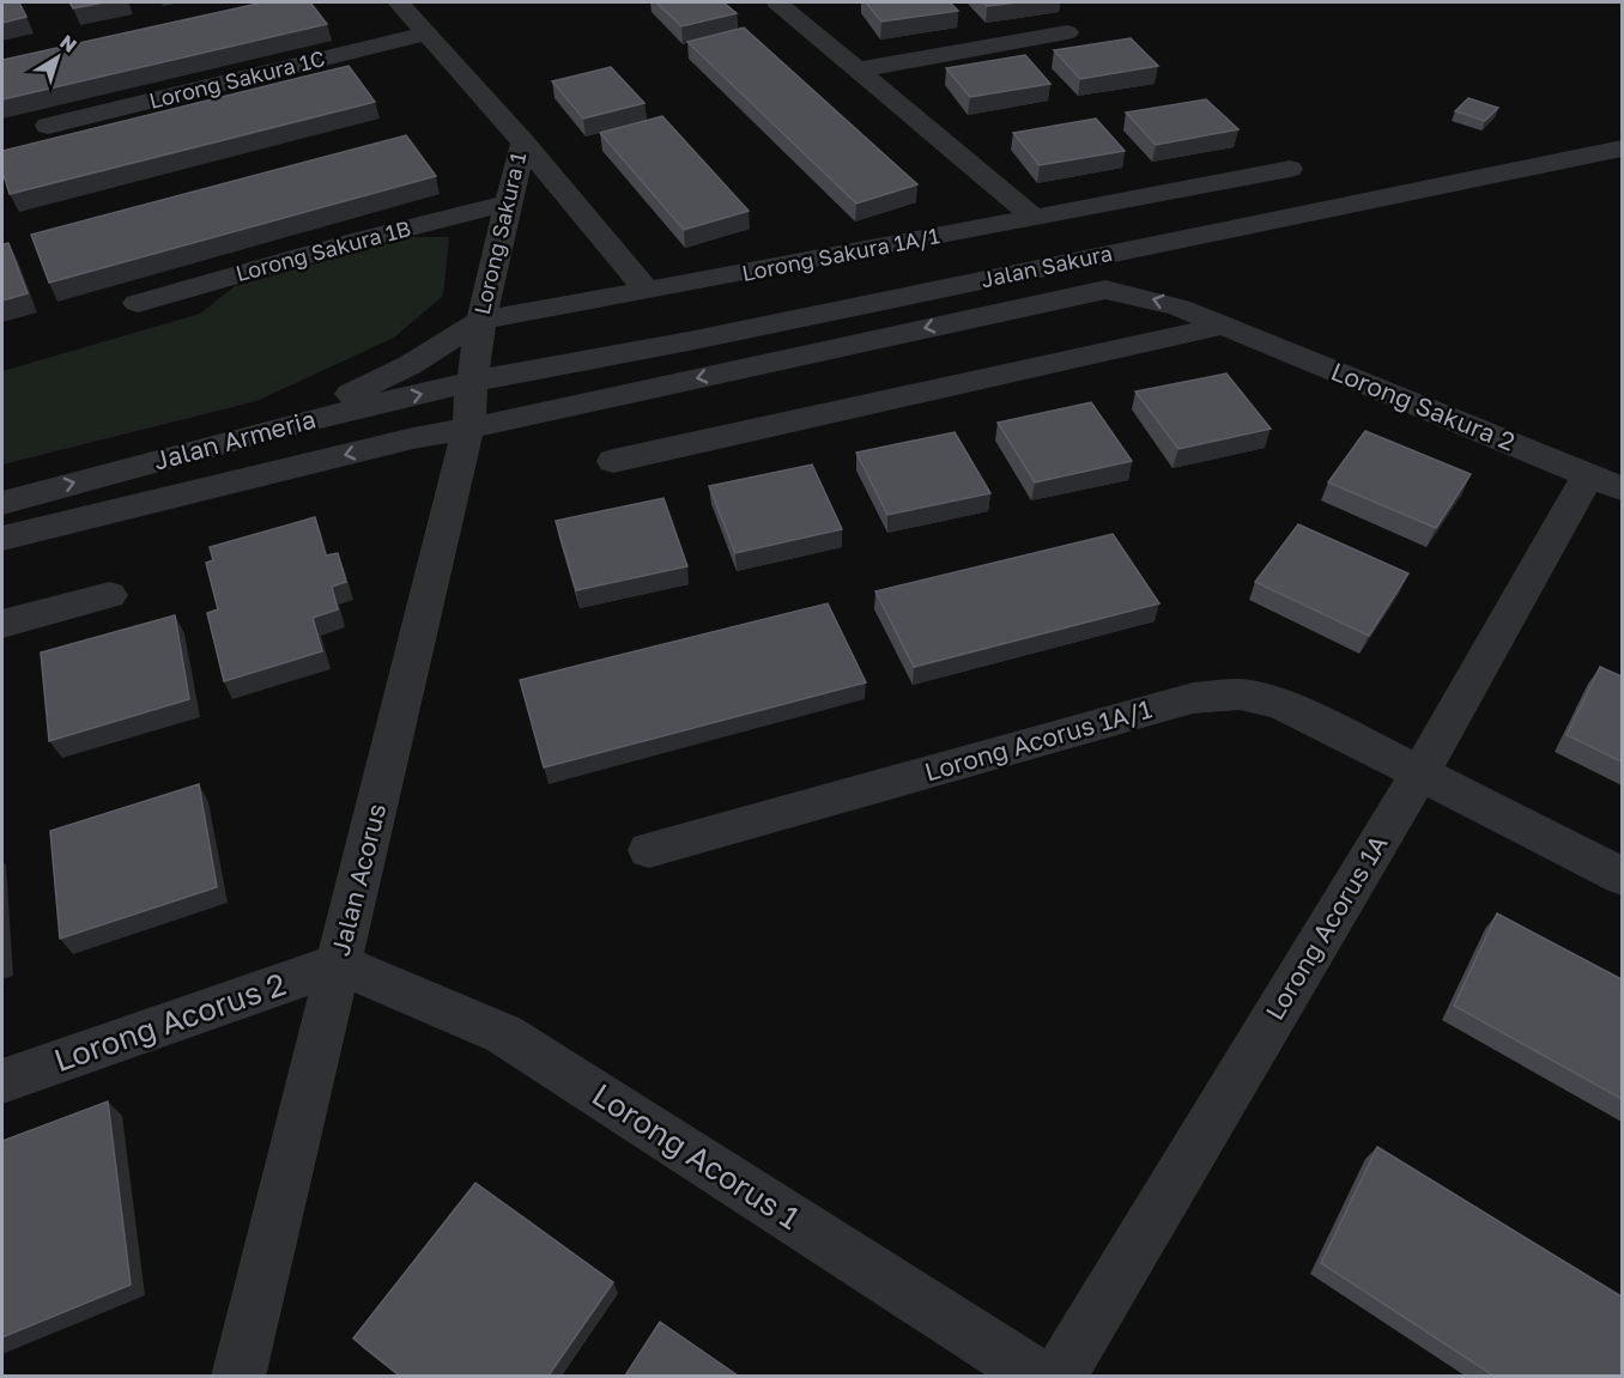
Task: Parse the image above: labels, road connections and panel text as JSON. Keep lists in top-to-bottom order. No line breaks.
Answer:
{"streets":{"street":["Lorong Sakura 1C","Lorong Sakura 1","Lorong Sakura 1B","Lorong Sakura 1A/1","Jalan Sakura","Lorong Sakura 2","Jalan Armeria","Lorong Acorus 1A/1","Jalan Acorus","Lorong Acorus 1A","Lorong Acorus 2","Lorong Acorus 1"]},"crossings":[["Lorong Sakura 1C","Lorong Sakura 1"],["Lorong Sakura 1","Lorong Sakura 1B"],["Lorong Sakura 1","Lorong Sakura 1A/1"],["Lorong Sakura 1","Jalan Sakura"],["Lorong Sakura 1","Jalan Armeria"],["Lorong Sakura 1","Jalan Acorus"],["Jalan Sakura","Lorong Sakura 2"],["Jalan Sakura","Jalan Armeria"],["Jalan Sakura","Jalan Acorus"],["Lorong Sakura 2","Lorong Acorus 1A"],["Jalan Armeria","Jalan Acorus"],["Lorong Acorus 1A/1","Lorong Acorus 1A"],["Jalan Acorus","Lorong Acorus 2"],["Jalan Acorus","Lorong Acorus 1"],["Lorong Acorus 2","Lorong Acorus 1"]],"north":"top right"}
